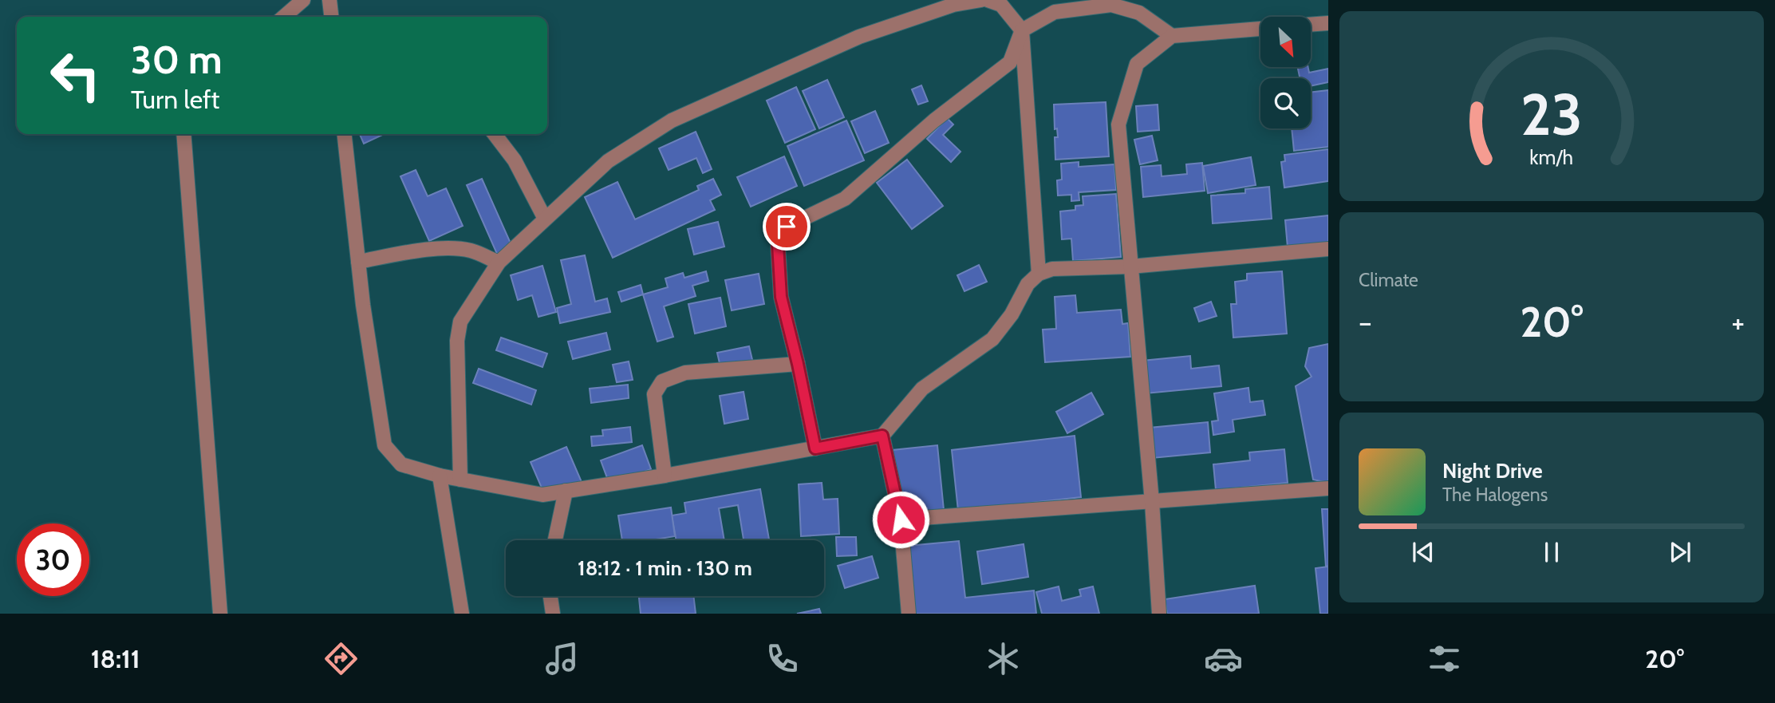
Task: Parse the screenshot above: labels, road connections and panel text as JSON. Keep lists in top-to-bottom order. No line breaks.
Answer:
{"north":"bottom right","page":{"turn":["30 m","Turn left"],"tile":"Climate","heat":["−","20°","+"],"song":["Night Drive","The Halogens"],"limit":"30","trip":"18:12 · 1 min · 130 m","tabs":["18:11","20°"],"gauge":["23","km/h"]}}
